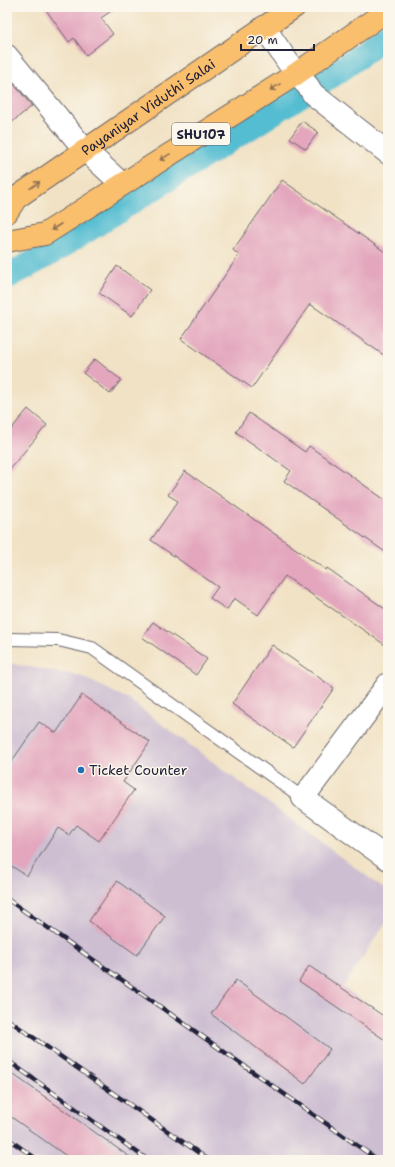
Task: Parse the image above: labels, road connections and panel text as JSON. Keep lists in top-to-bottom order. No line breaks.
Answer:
{"streets":{"main road":["Payaniyar Viduthi Salai","SHU107"]},"places":["Ticket Counter"],"scale_bar":"20 m"}
